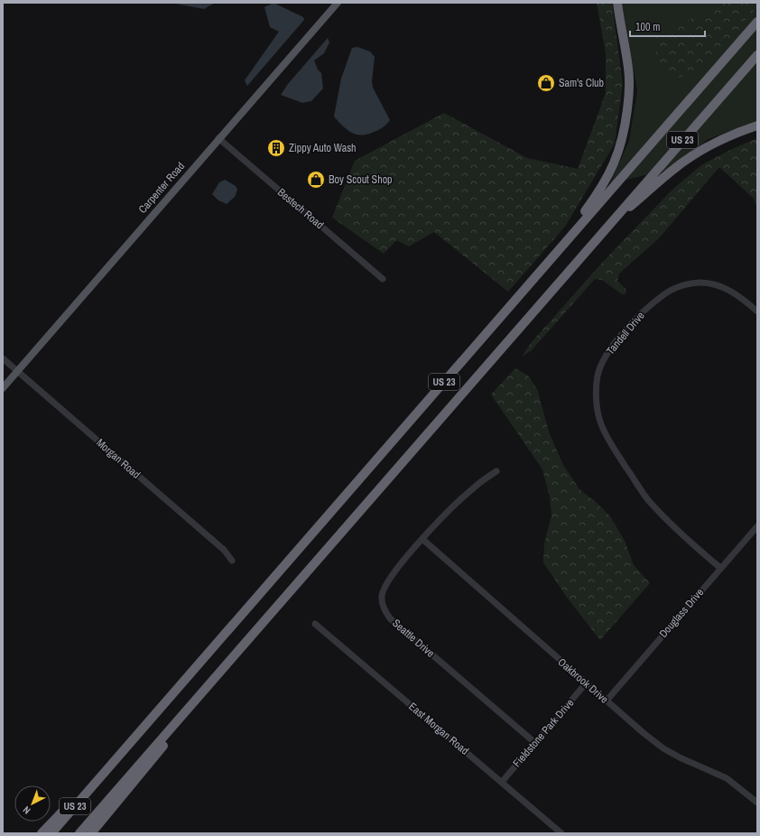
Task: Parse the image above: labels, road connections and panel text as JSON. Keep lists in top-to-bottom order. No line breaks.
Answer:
{"streets":{"highway":["US 23"],"main road":["Carpenter Road"],"street":["Bestech Road","Tandell Drive","Morgan Road","Douglass Drive","Seattle Drive","Oakbrook Drive","East Morgan Road","Fieldstone Park Drive"]},"crossings":[["Carpenter Road","Bestech Road"],["Carpenter Road","Morgan Road"],["Tandell Drive","Douglass Drive"],["Douglass Drive","Oakbrook Drive"],["Seattle Drive","Oakbrook Drive"],["Seattle Drive","Fieldstone Park Drive"],["Oakbrook Drive","Fieldstone Park Drive"],["East Morgan Road","Fieldstone Park Drive"]],"places":{"shop":["Sam's Club","Boy Scout Shop"],"building":["Zippy Auto Wash"]},"scale_bar":"100 m","north":"bottom left"}
